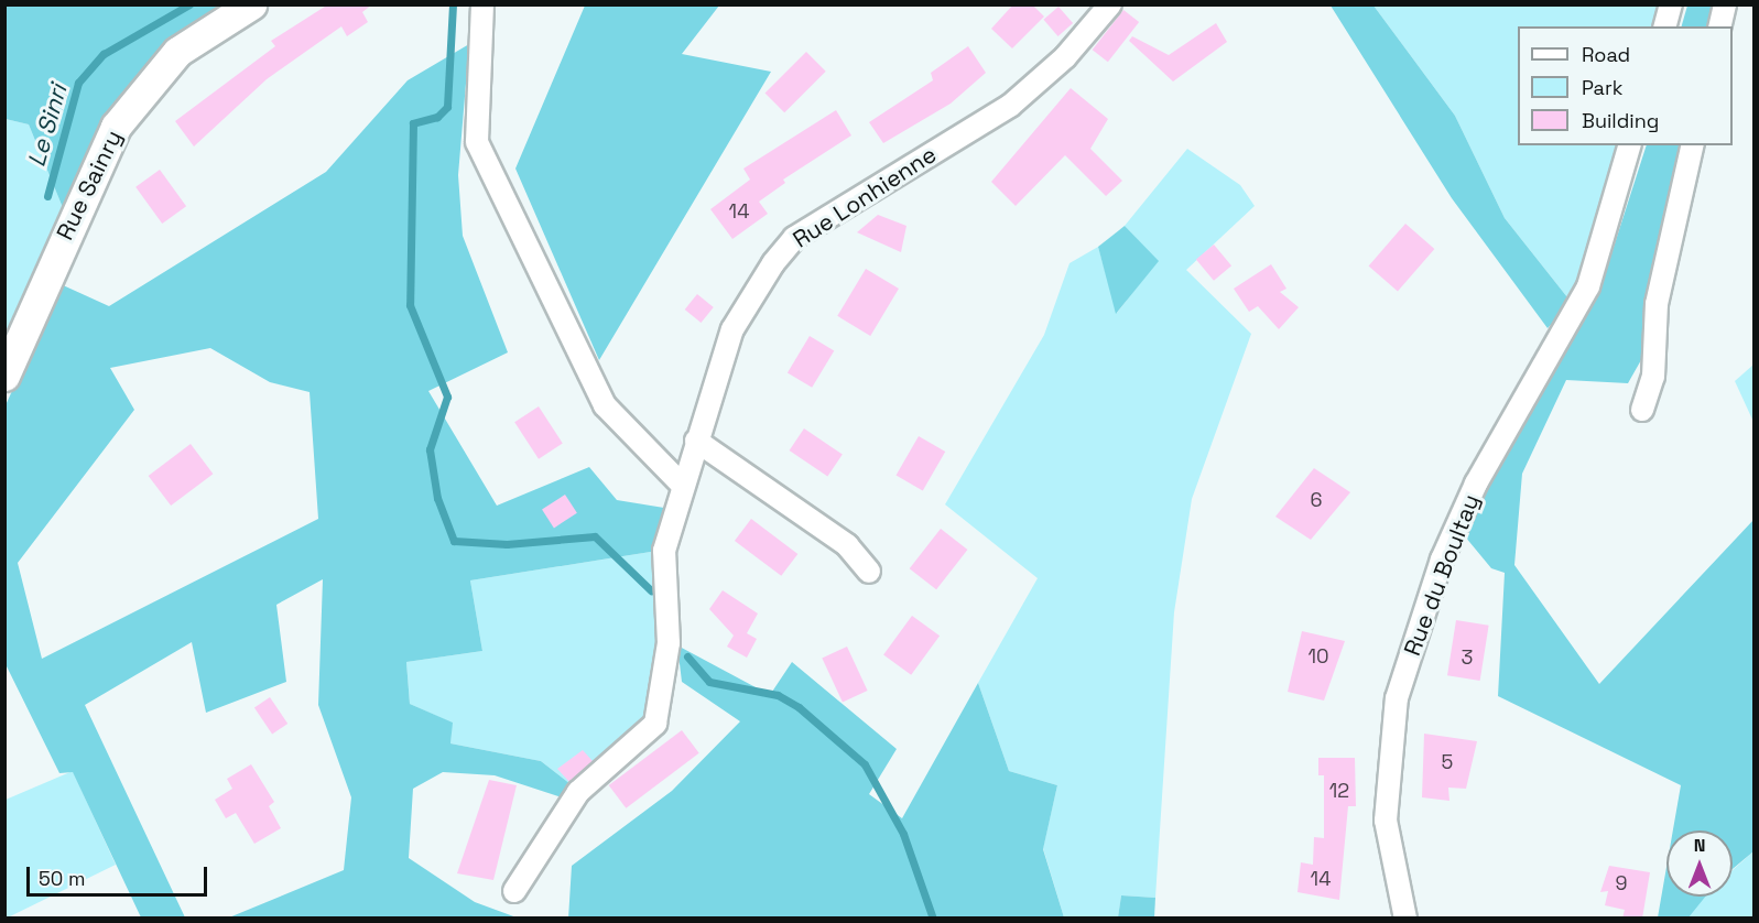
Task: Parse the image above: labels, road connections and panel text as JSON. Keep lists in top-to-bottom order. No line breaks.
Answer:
{"streets":{"street":["Rue Sainry","Rue Lonhienne","Rue du Boultay"]},"water":["Le Sinri"],"house_numbers":["14","6","10","3","5","12","14","9"],"legend":["Road","Park","Building"],"scale_bar":"50 m","north":"top"}
